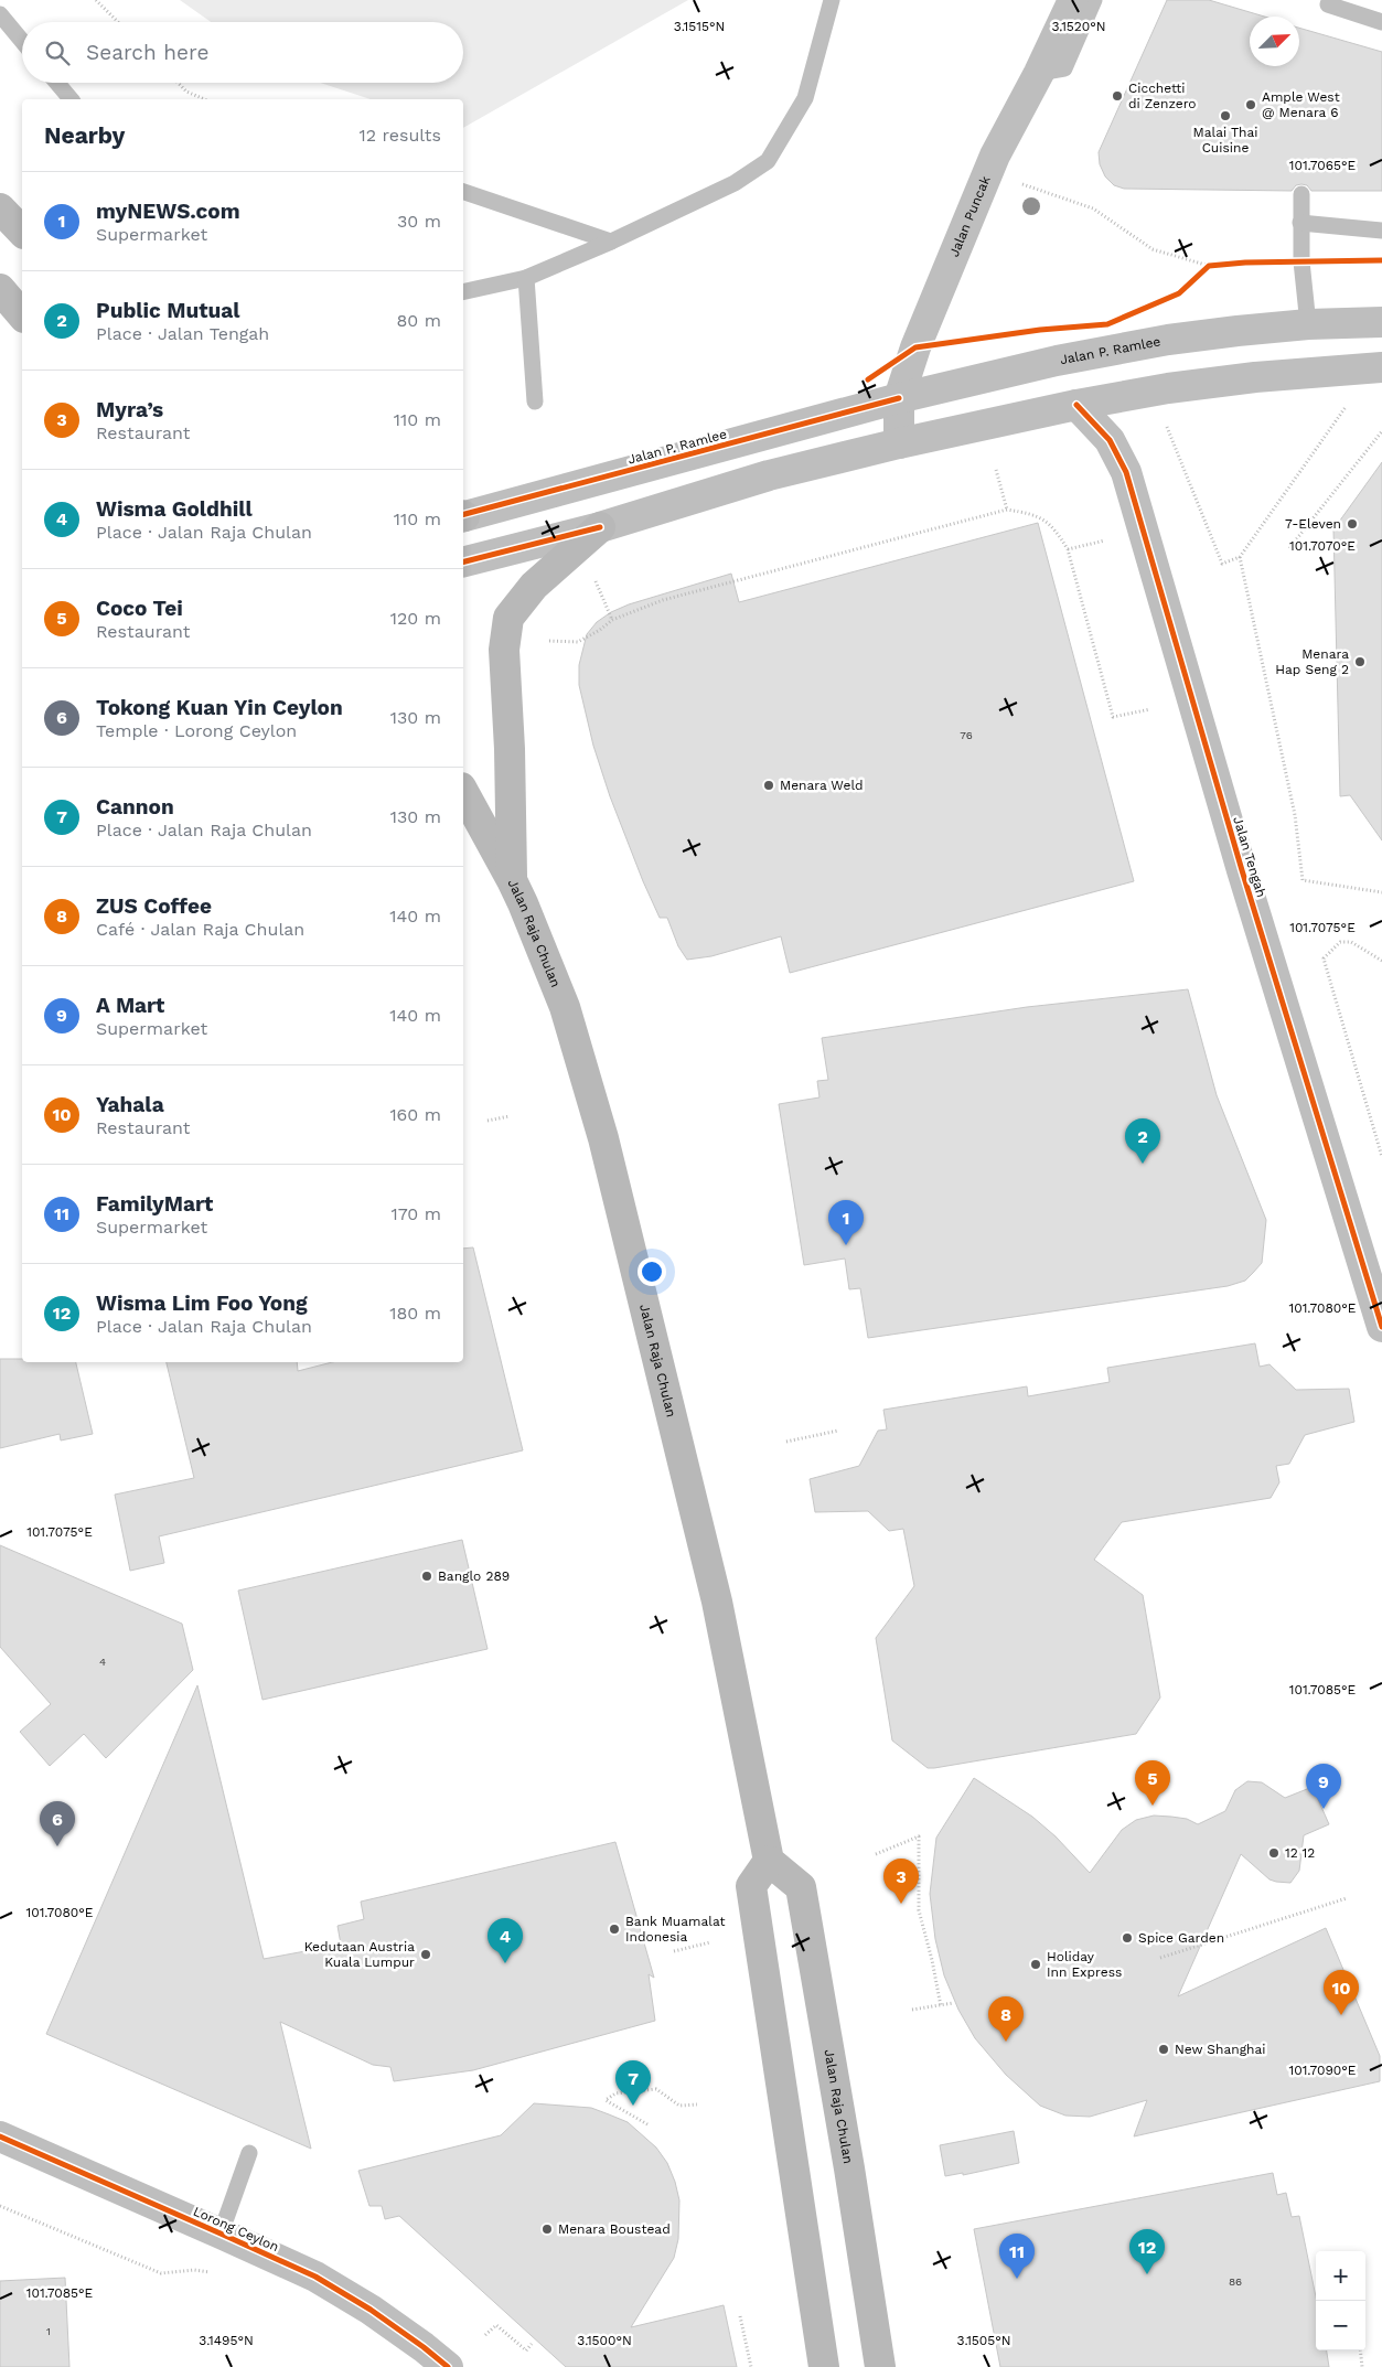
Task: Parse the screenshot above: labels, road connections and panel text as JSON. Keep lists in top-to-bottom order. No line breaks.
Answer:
{"streets":{"main road":["Jalan Raja Chulan"],"street":["Jalan Puncak","Jalan P. Ramlee","Jalan Tengah","Lorong Ceylon"]},"crossings":[["Jalan Puncak","Jalan P. Ramlee"]],"places":["Cicchetti di Zenzero","Ample West @ Menara 6","Malai Thai Cuisine","7-Eleven","Menara Hap Seng 2","Menara Weld","Banglo 289","12 12","Bank Muamalat Indonesia","Spice Garden","Kedutaan Austria Kuala Lumpur","Holiday Inn Express","New Shanghai","Menara Boustead"],"house_numbers":["76","4","86","1"],"north":"top right","page":{"search":"Search here","heading":["Nearby","12 results"],"list":[{"mark":"1","name":"myNEWS.com","note":"Supermarket","value":"30 m"},{"mark":"2","name":"Public Mutual","note":"Place · Jalan Tengah","value":"80 m"},{"mark":"3","name":"Myra’s","note":"Restaurant","value":"110 m"},{"mark":"4","name":"Wisma Goldhill","note":"Place · Jalan Raja Chulan","value":"110 m"},{"mark":"5","name":"Coco Tei","note":"Restaurant","value":"120 m"},{"mark":"6","name":"Tokong Kuan Yin Ceylon","note":"Temple · Lorong Ceylon","value":"130 m"},{"mark":"7","name":"Cannon","note":"Place · Jalan Raja Chulan","value":"130 m"},{"mark":"8","name":"ZUS Coffee","note":"Café · Jalan Raja Chulan","value":"140 m"},{"mark":"9","name":"A Mart","note":"Supermarket","value":"140 m"},{"mark":"10","name":"Yahala","note":"Restaurant","value":"160 m"},{"mark":"11","name":"FamilyMart","note":"Supermarket","value":"170 m"},{"mark":"12","name":"Wisma Lim Foo Yong","note":"Place · Jalan Raja Chulan","value":"180 m"}],"pins":["2","1","5","9","6","3","4","10","8","7","12","11"],"map_buttons":["+","−"]},"coordinates":["3.1520°N","3.1515°N","101.7065°E","101.7070°E","101.7075°E","101.7080°E","101.7085°E","101.7090°E","3.1495°N","3.1500°N","3.1505°N"]}
